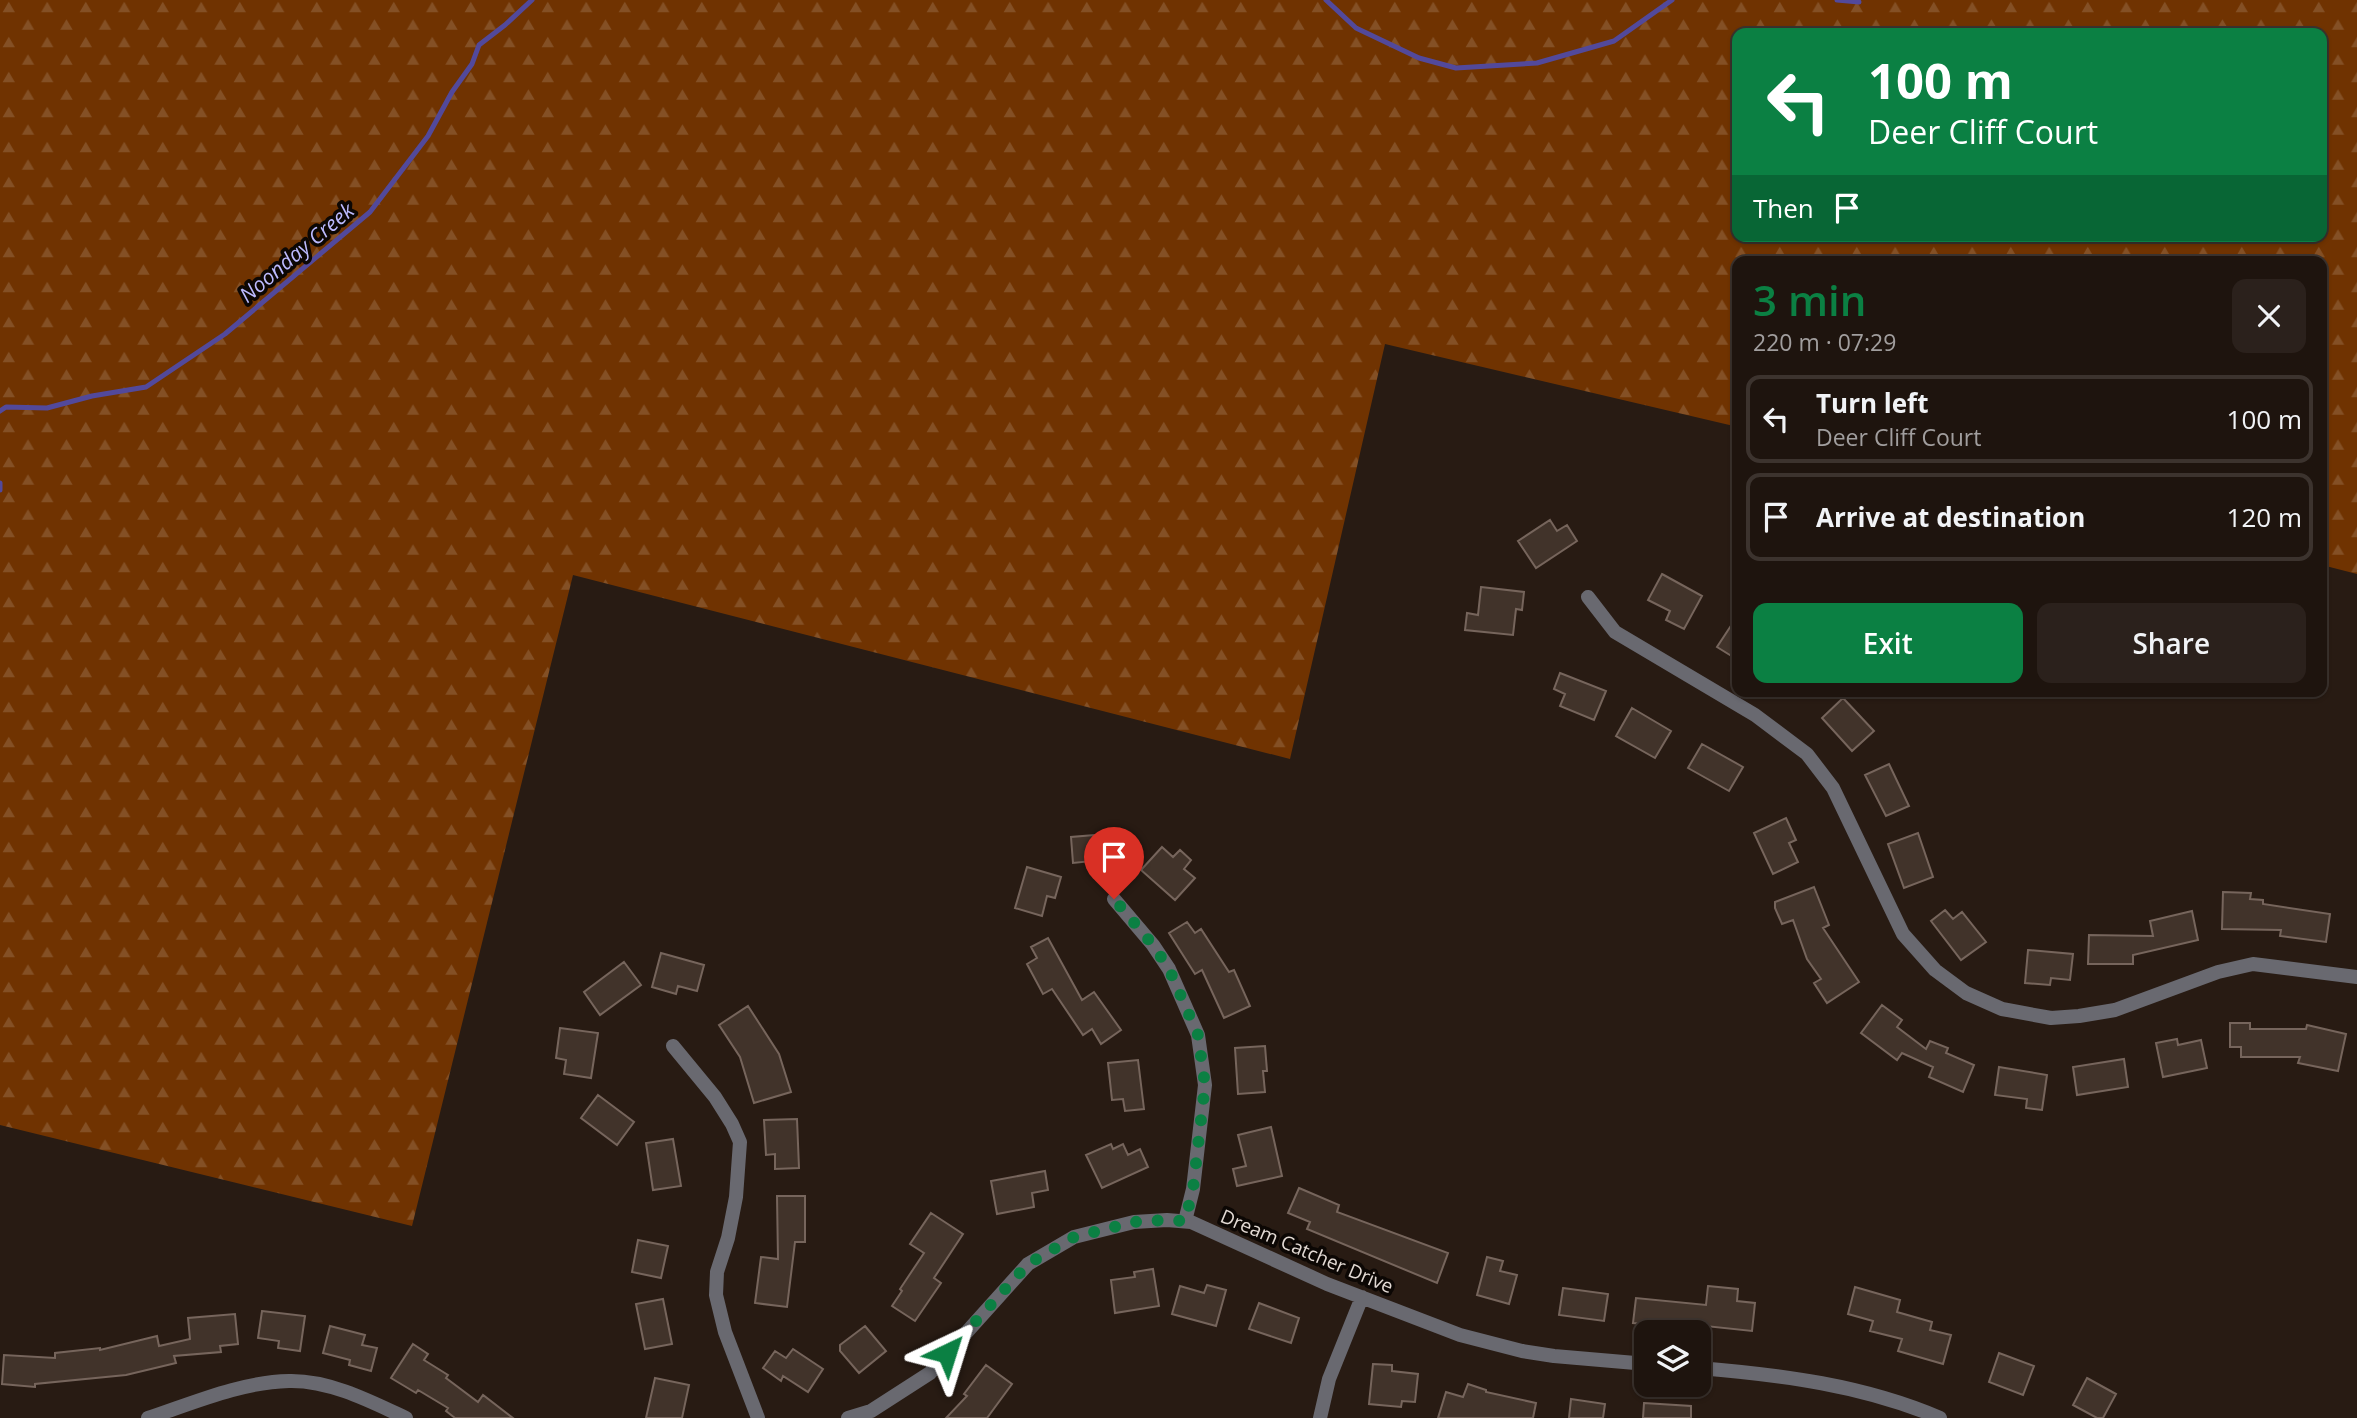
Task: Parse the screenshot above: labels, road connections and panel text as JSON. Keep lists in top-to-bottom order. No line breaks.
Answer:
{"streets":{"street":["Dream Catcher Drive"]},"water":["Noonday Creek"],"page":{"turn":["100 m","Deer Cliff Court"],"then":"Then","heading":["3 min","220 m · 07:29"],"list":[{"name":"Turn left","note":"Deer Cliff Court","value":"100 m"},{"name":"Arrive at destination","value":"120 m"}],"buttons":["Exit","Share"]}}
